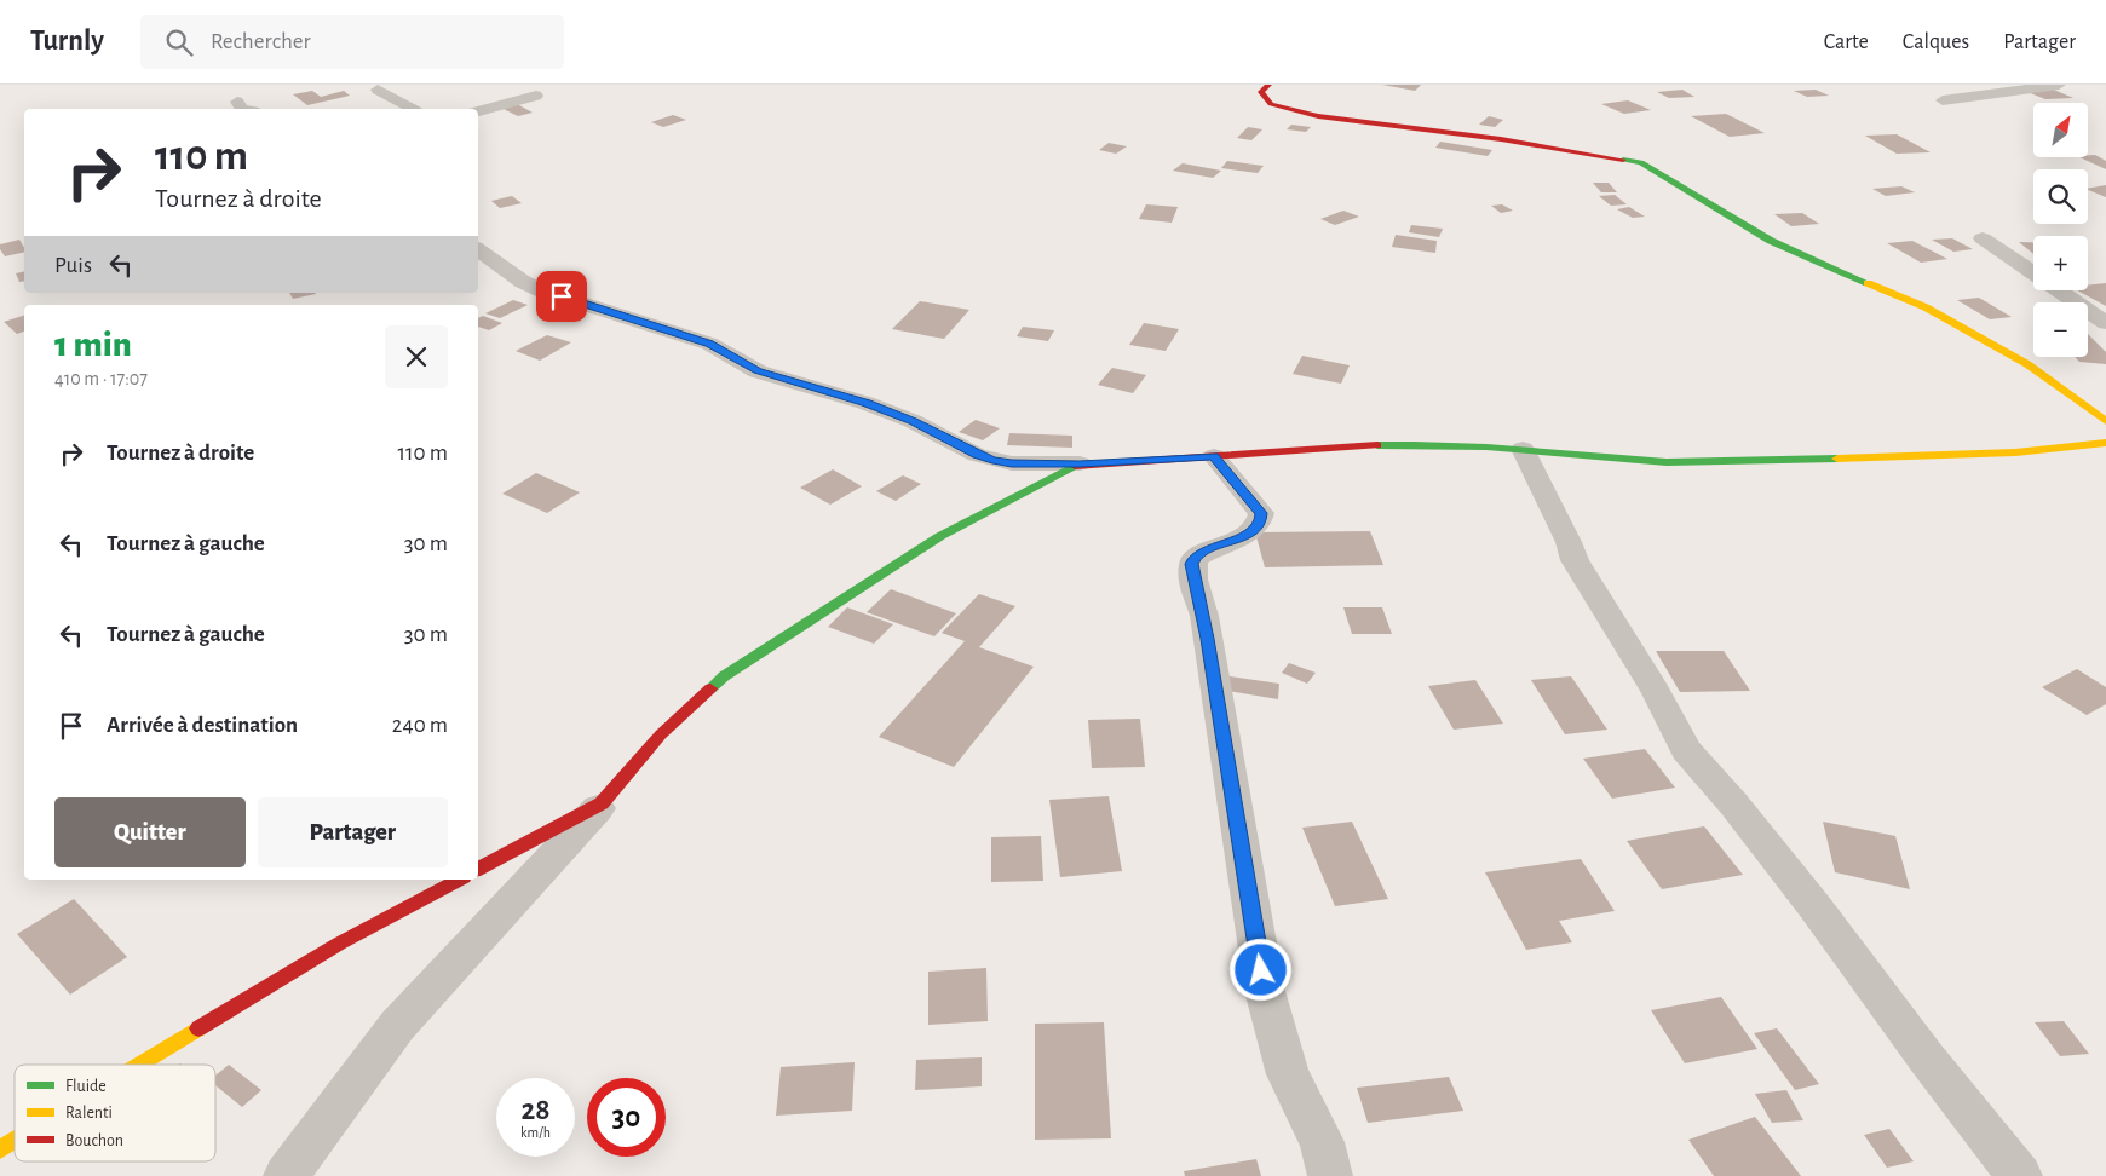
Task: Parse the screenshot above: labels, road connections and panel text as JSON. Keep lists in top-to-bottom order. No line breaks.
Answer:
{"legend":["Fluide","Ralenti","Bouchon"],"north":"top right","page":{"header":"Turnly","search":"Rechercher","nav":["Carte","Calques","Partager"],"map_buttons":["+","−"],"turn":["110 m","Tournez à droite"],"then":"Puis","heading":["1 min","410 m · 17:07"],"list":[{"name":"Tournez à droite","value":"110 m"},{"name":"Tournez à gauche","value":"30 m"},{"name":"Tournez à gauche","value":"30 m"},{"name":"Arrivée à destination","value":"240 m"}],"buttons":["Quitter","Partager"],"speed":"28 km/h","limit":"30"}}
